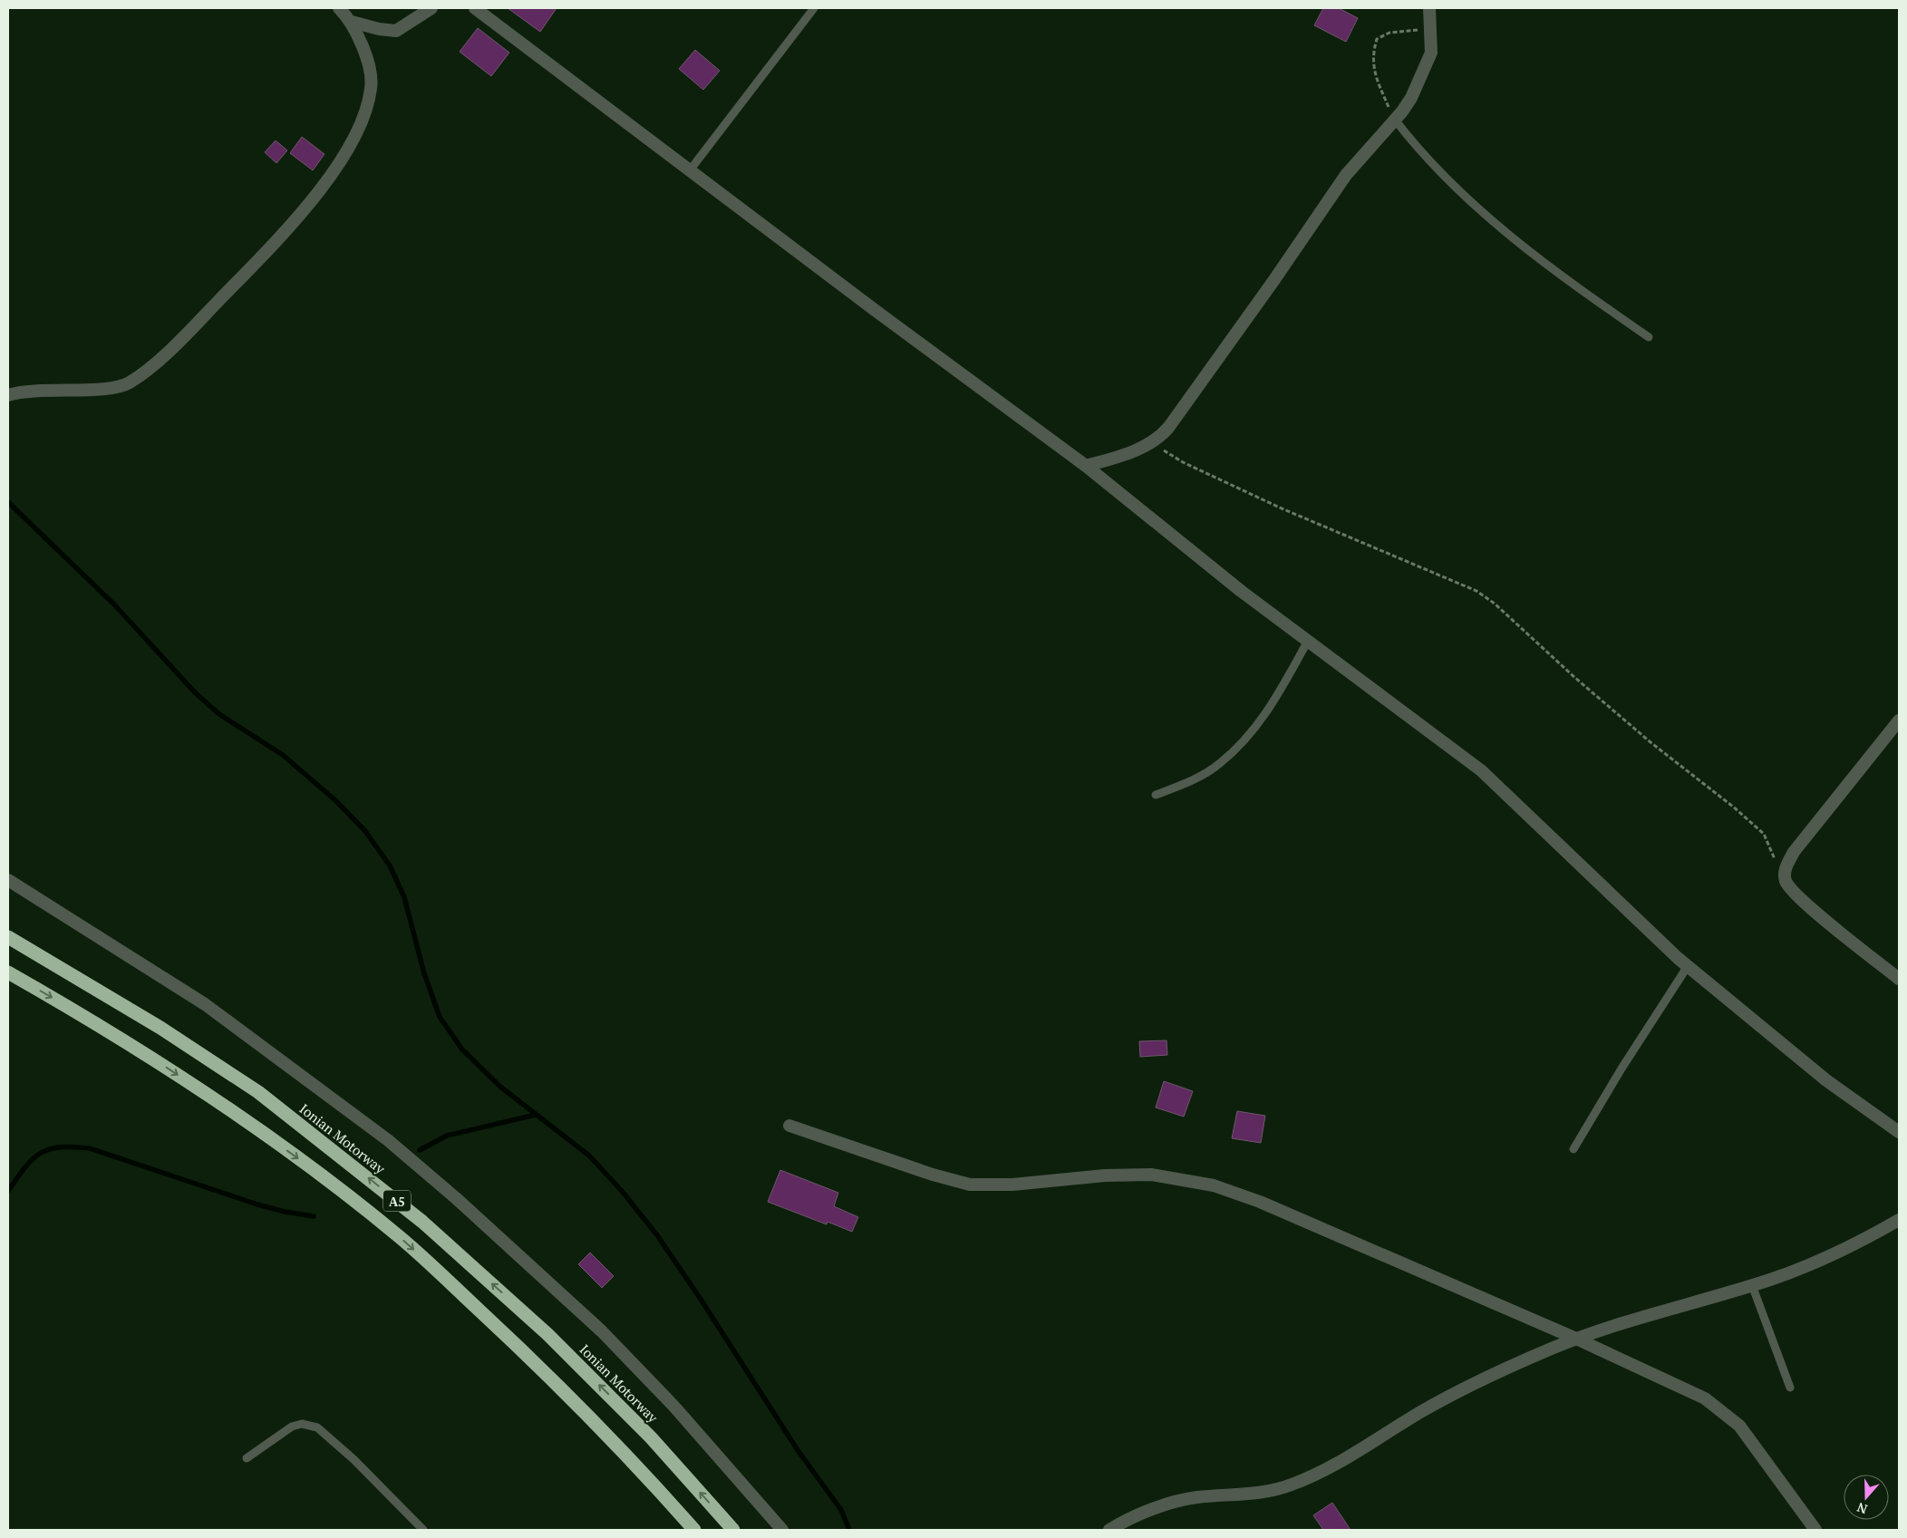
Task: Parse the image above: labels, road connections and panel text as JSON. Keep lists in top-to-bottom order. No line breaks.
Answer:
{"streets":{"highway":["Ionian Motorway","Α5"]},"north":"bottom"}
